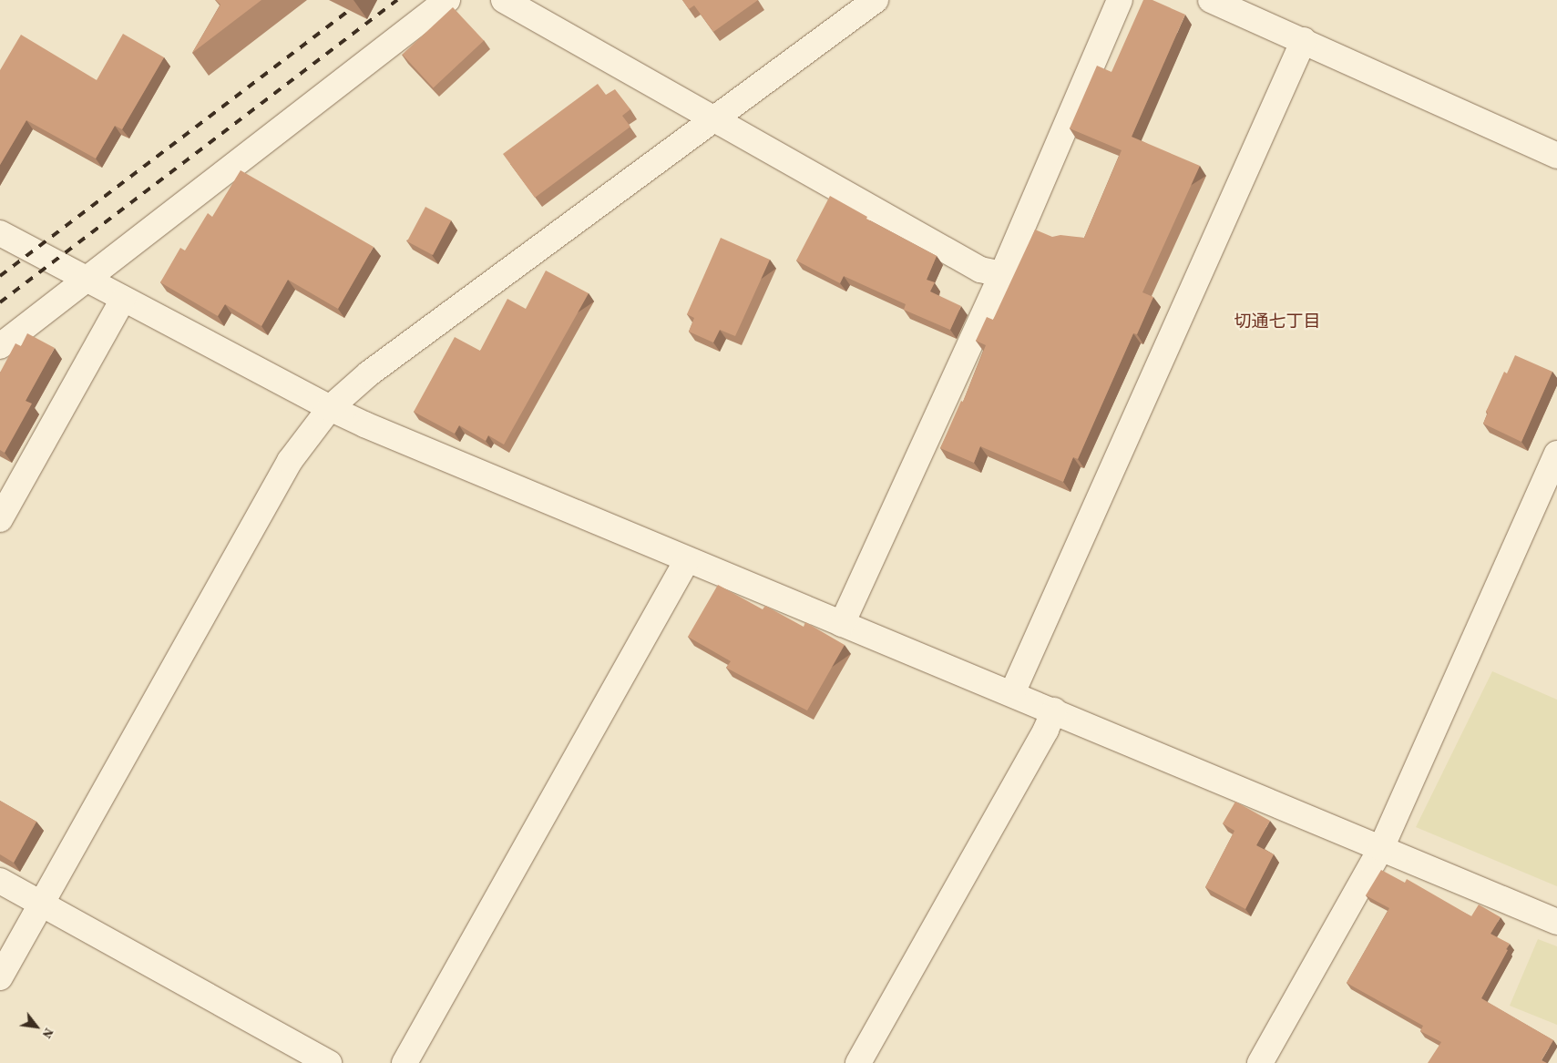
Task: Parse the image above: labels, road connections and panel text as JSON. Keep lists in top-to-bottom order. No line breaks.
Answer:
{"districts":["切通七丁目"],"north":"bottom right"}
